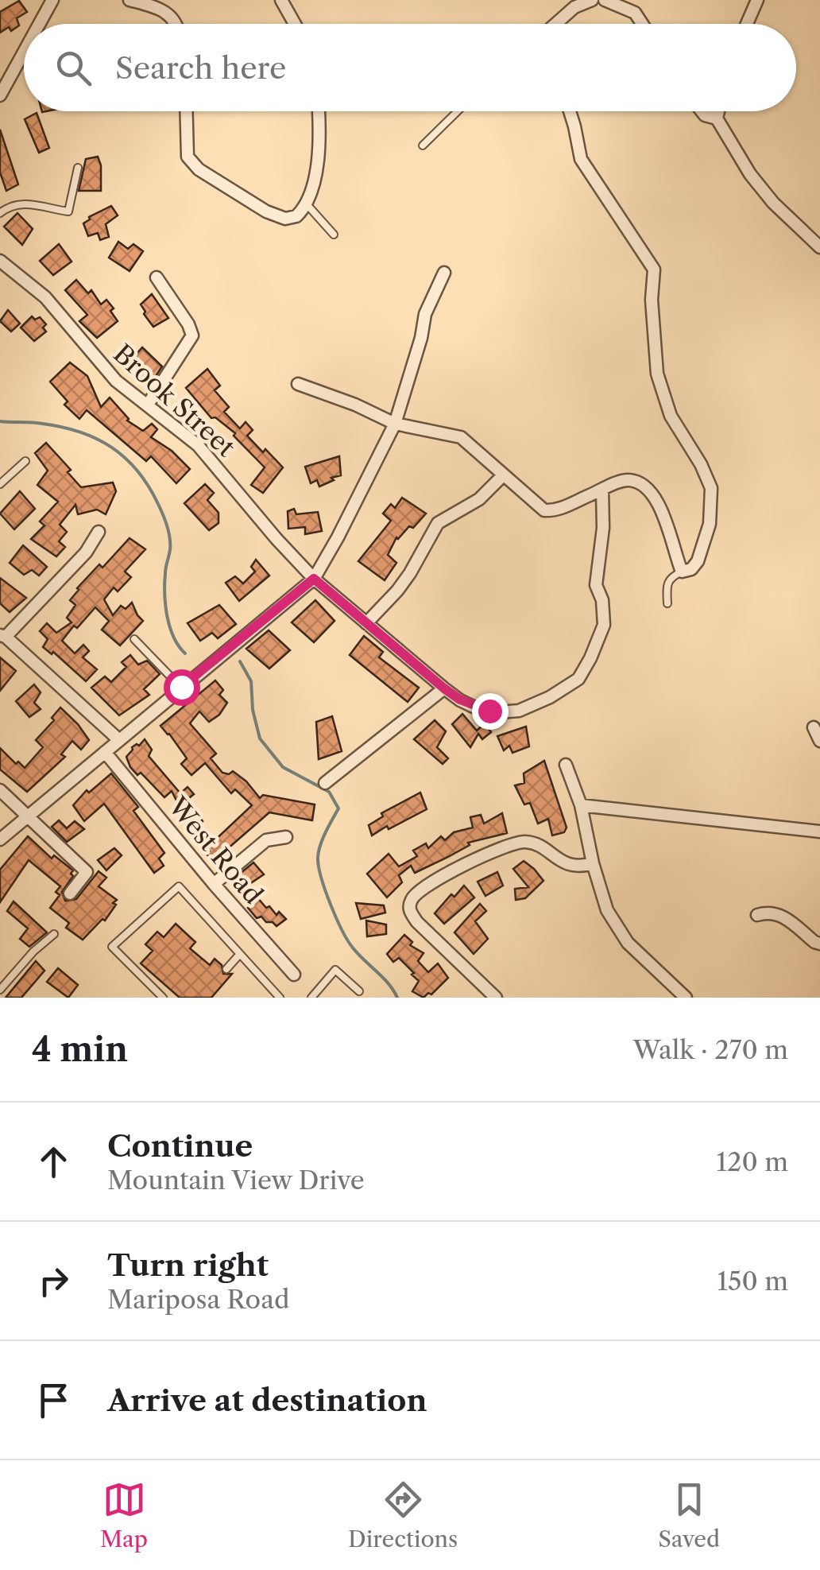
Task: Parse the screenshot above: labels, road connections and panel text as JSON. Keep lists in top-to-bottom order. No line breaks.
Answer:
{"streets":{"street":["Brook Street","West Road"]},"page":{"search":"Search here","heading":["4 min","Walk · 270 m"],"list":[["Continue","Mountain View Drive","120 m"],["Turn right","Mariposa Road","150 m"],"Arrive at destination"],"nav":["Map","Directions","Saved"]}}
